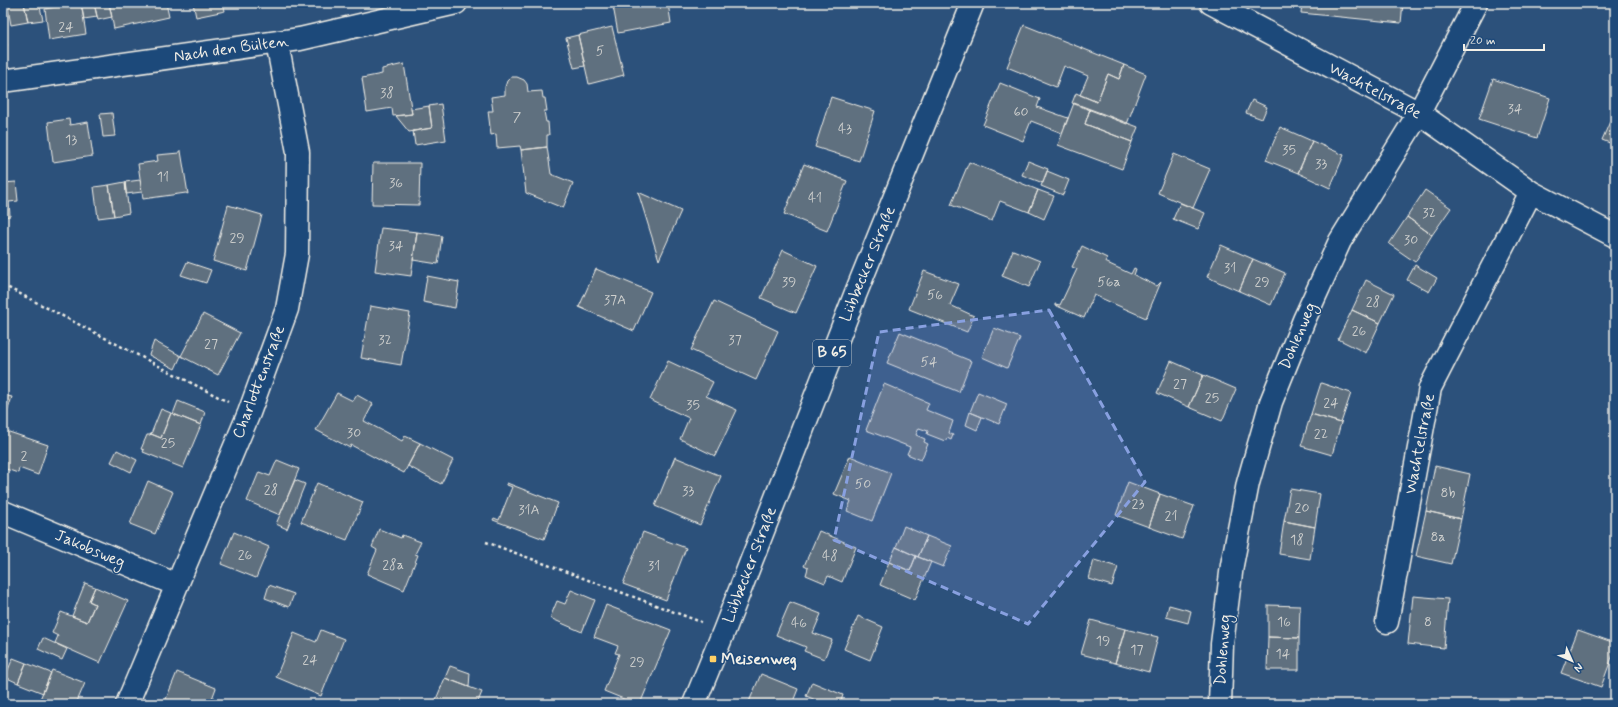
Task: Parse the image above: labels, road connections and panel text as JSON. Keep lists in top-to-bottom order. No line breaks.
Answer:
{"streets":{"street":["Nach den Bülten","Wachtelstraße","Lübbecker Straße","Dohlenweg","B 65","Charlottenstraße","Jakobsweg"]},"crossings":[["Nach den Bülten","Charlottenstraße"],["Wachtelstraße","Dohlenweg"],["Charlottenstraße","Jakobsweg"]],"places":{"transit":["Meisenweg"]},"house_numbers":["24","5","38","34","60","7","43","13","35","33","11","36","41","32","29","30","34","31","39","56a","29","56","37A","28","26","32","37","27","54","27","25","24","35","30","22","25","2","50","28","33","8b","23","20","31A","21","8a","18","26","48","28a","31","16","8","46","19","17","14","24","29"],"scale_bar":"20 m","north":"bottom right"}
